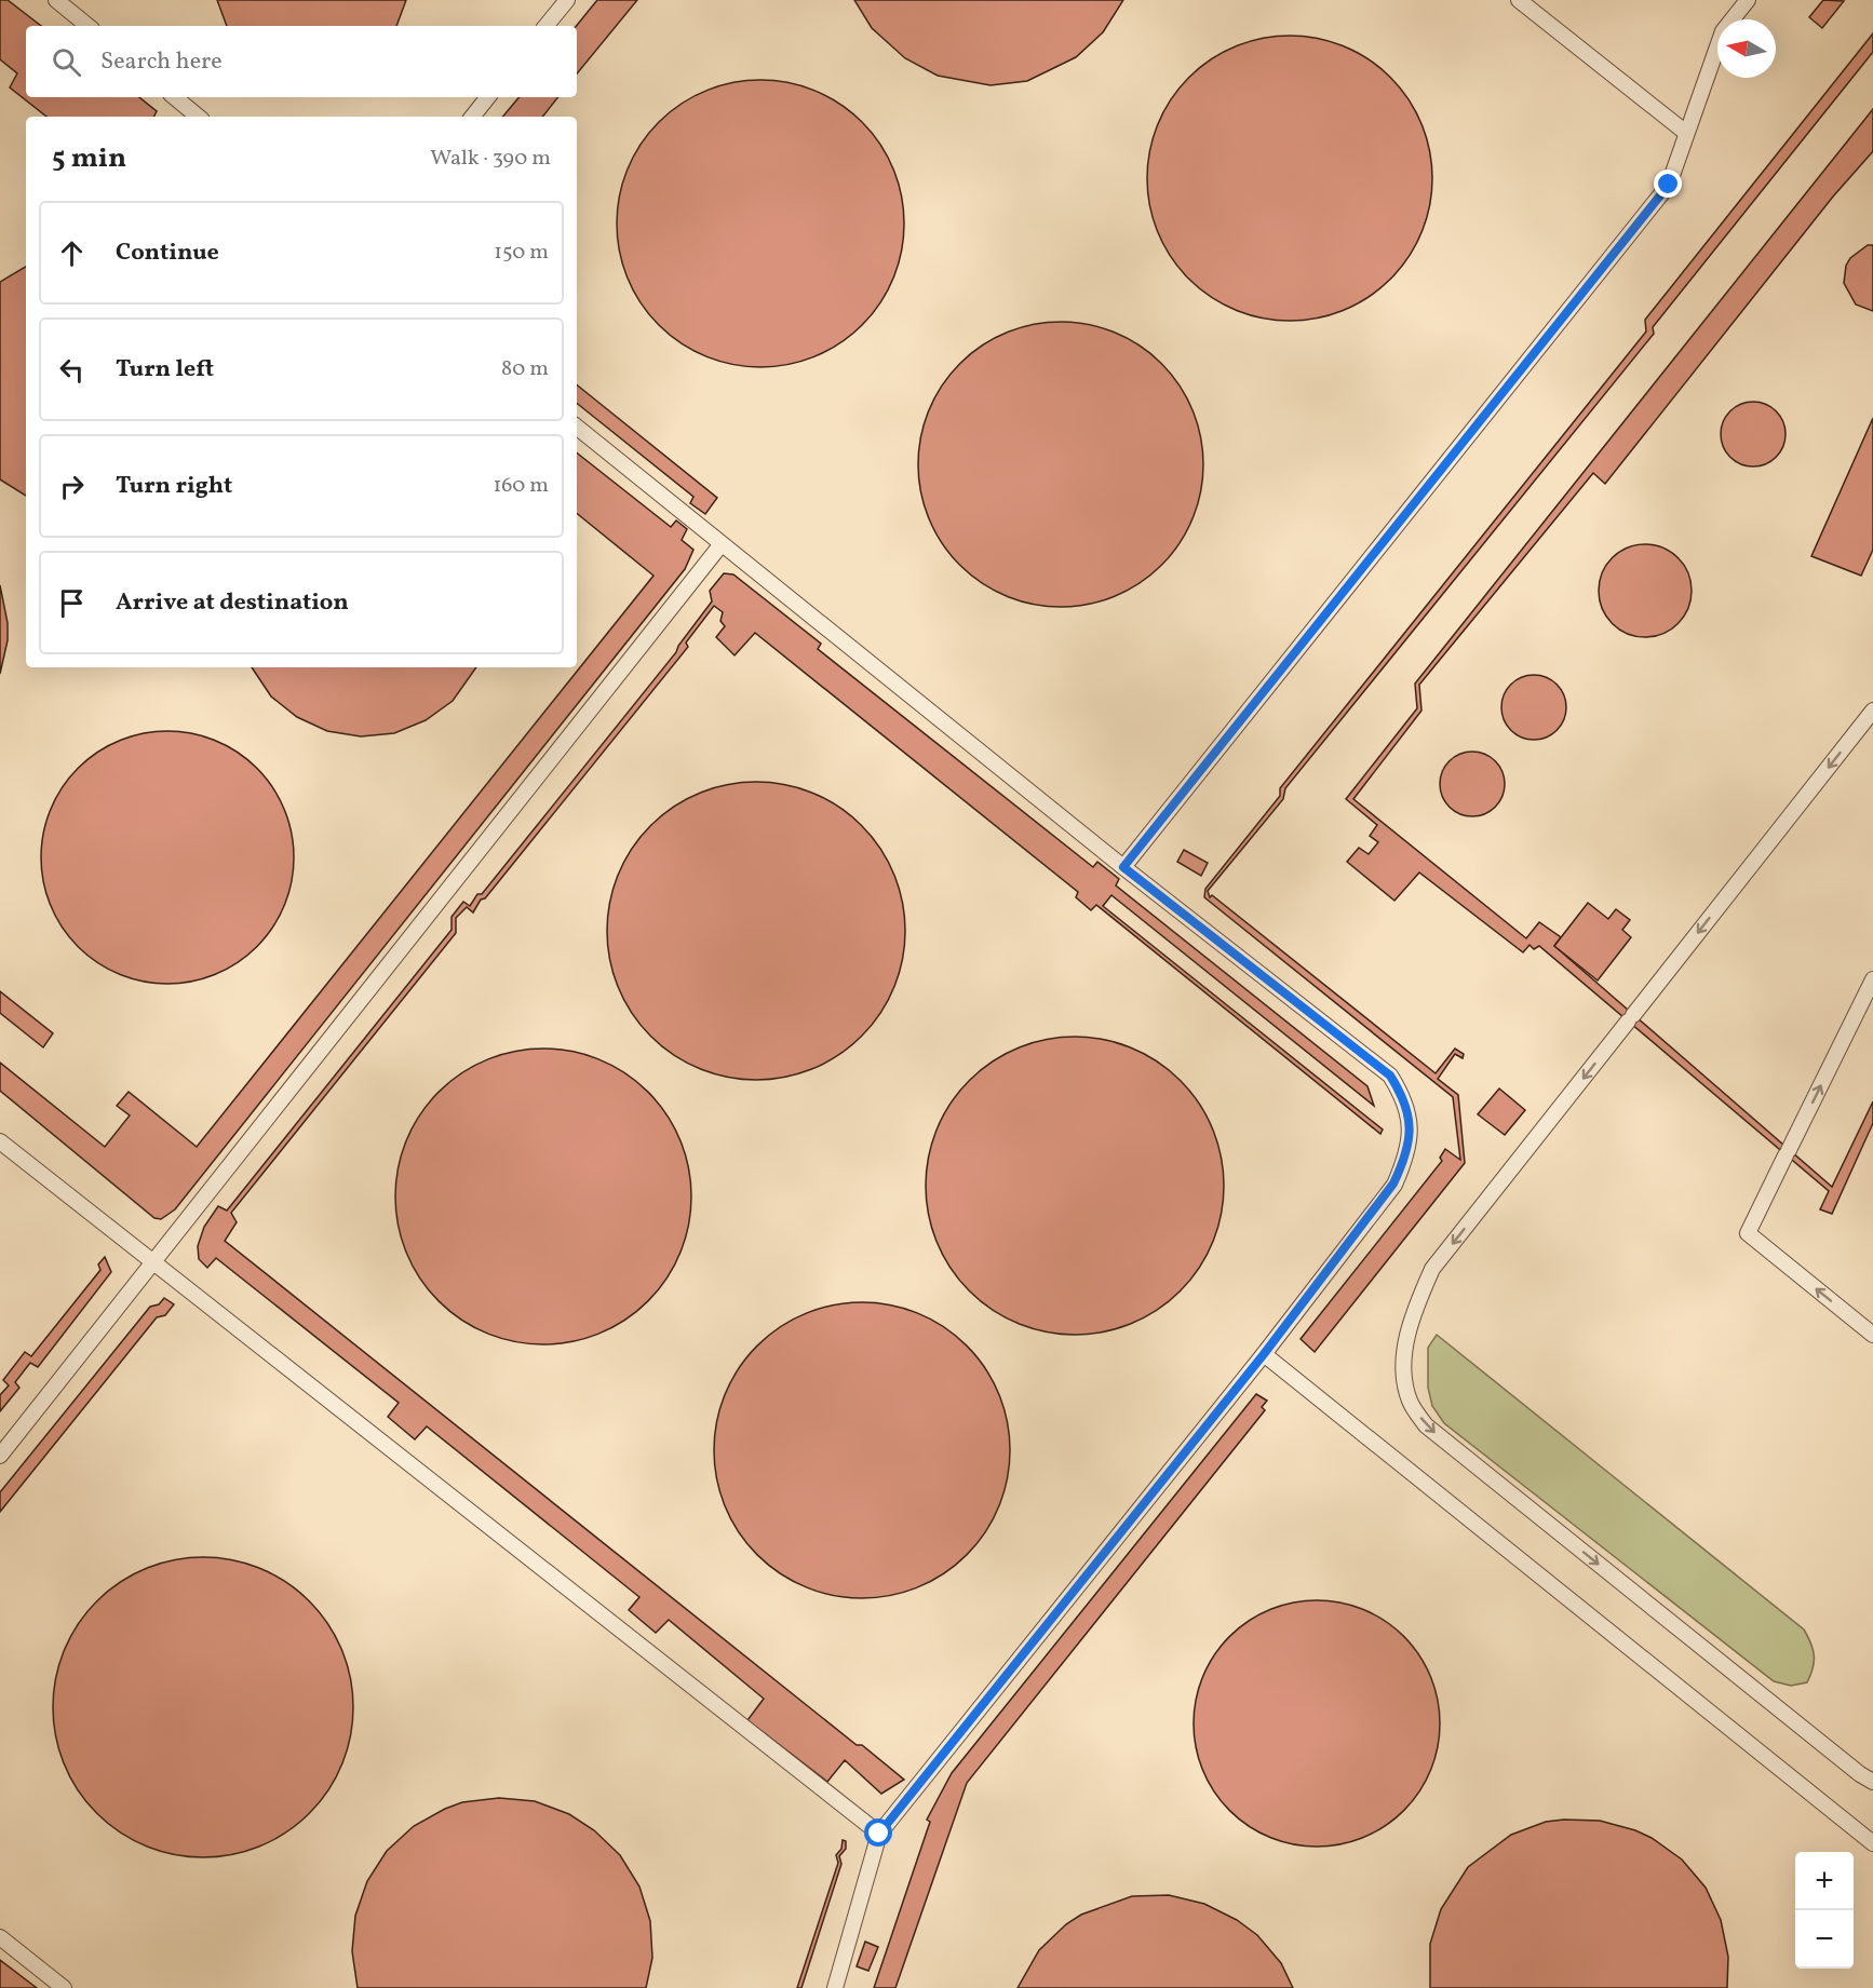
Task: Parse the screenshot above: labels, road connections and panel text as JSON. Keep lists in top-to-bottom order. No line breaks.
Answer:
{"north":"left","page":{"search":"Search here","heading":["5 min","Walk · 390 m"],"list":[["Continue","150 m"],["Turn left","80 m"],["Turn right","160 m"],"Arrive at destination"],"map_buttons":["+","−"]}}
